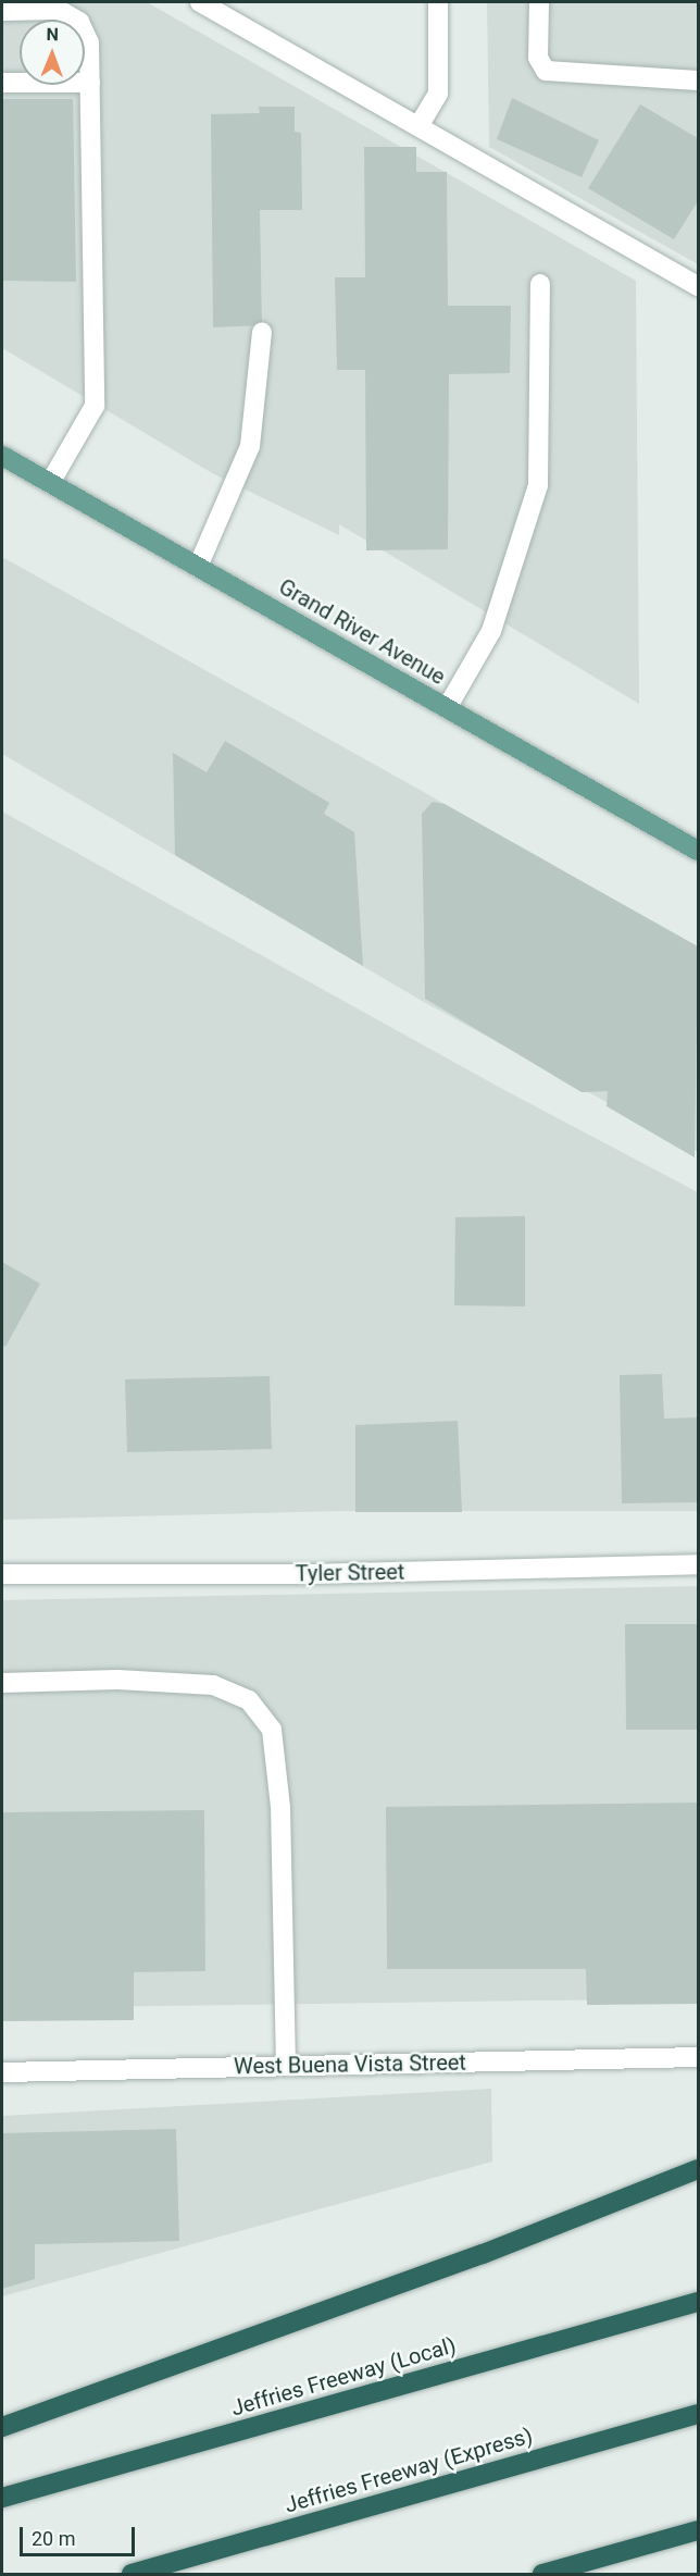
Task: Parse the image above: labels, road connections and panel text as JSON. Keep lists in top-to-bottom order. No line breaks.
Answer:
{"streets":{"highway":["Jeffries Freeway (Local)","Jeffries Freeway (Express)"],"main road":["Grand River Avenue"],"street":["Tyler Street","West Buena Vista Street"]},"scale_bar":"20 m","north":"top"}
